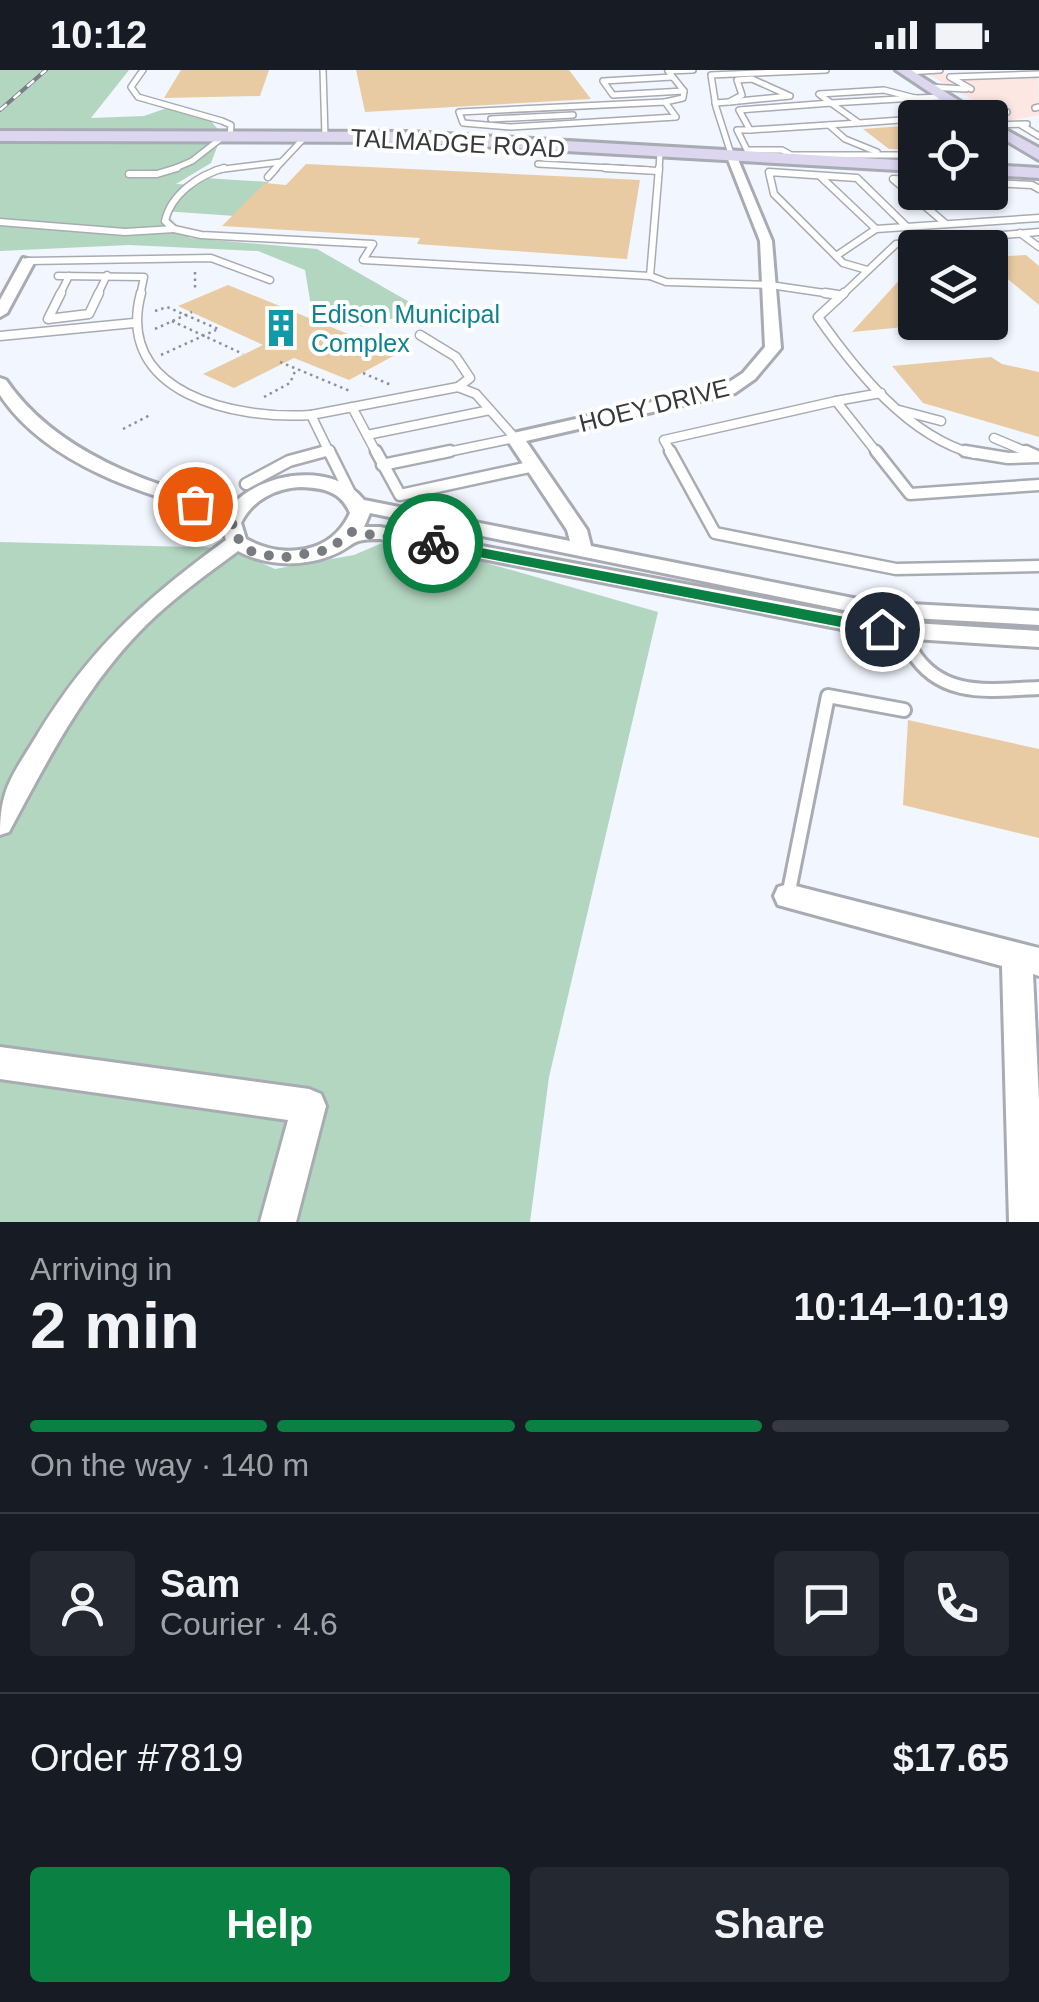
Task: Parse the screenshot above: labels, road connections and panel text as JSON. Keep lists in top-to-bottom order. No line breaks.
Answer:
{"streets":{"street":["TALMADGE ROAD","HOEY DRIVE"]},"crossings":[["TALMADGE ROAD","HOEY DRIVE"]],"places":{"building":["Edison Municipal Complex"]},"page":{"status":"10:12","heading":["2 min","Arriving in","10:14–10:19"],"panel":["Sam","Courier · 4.6","Order #7819","$17.65"],"bar":"On the way · 140 m","buttons":["Help","Share"]}}
